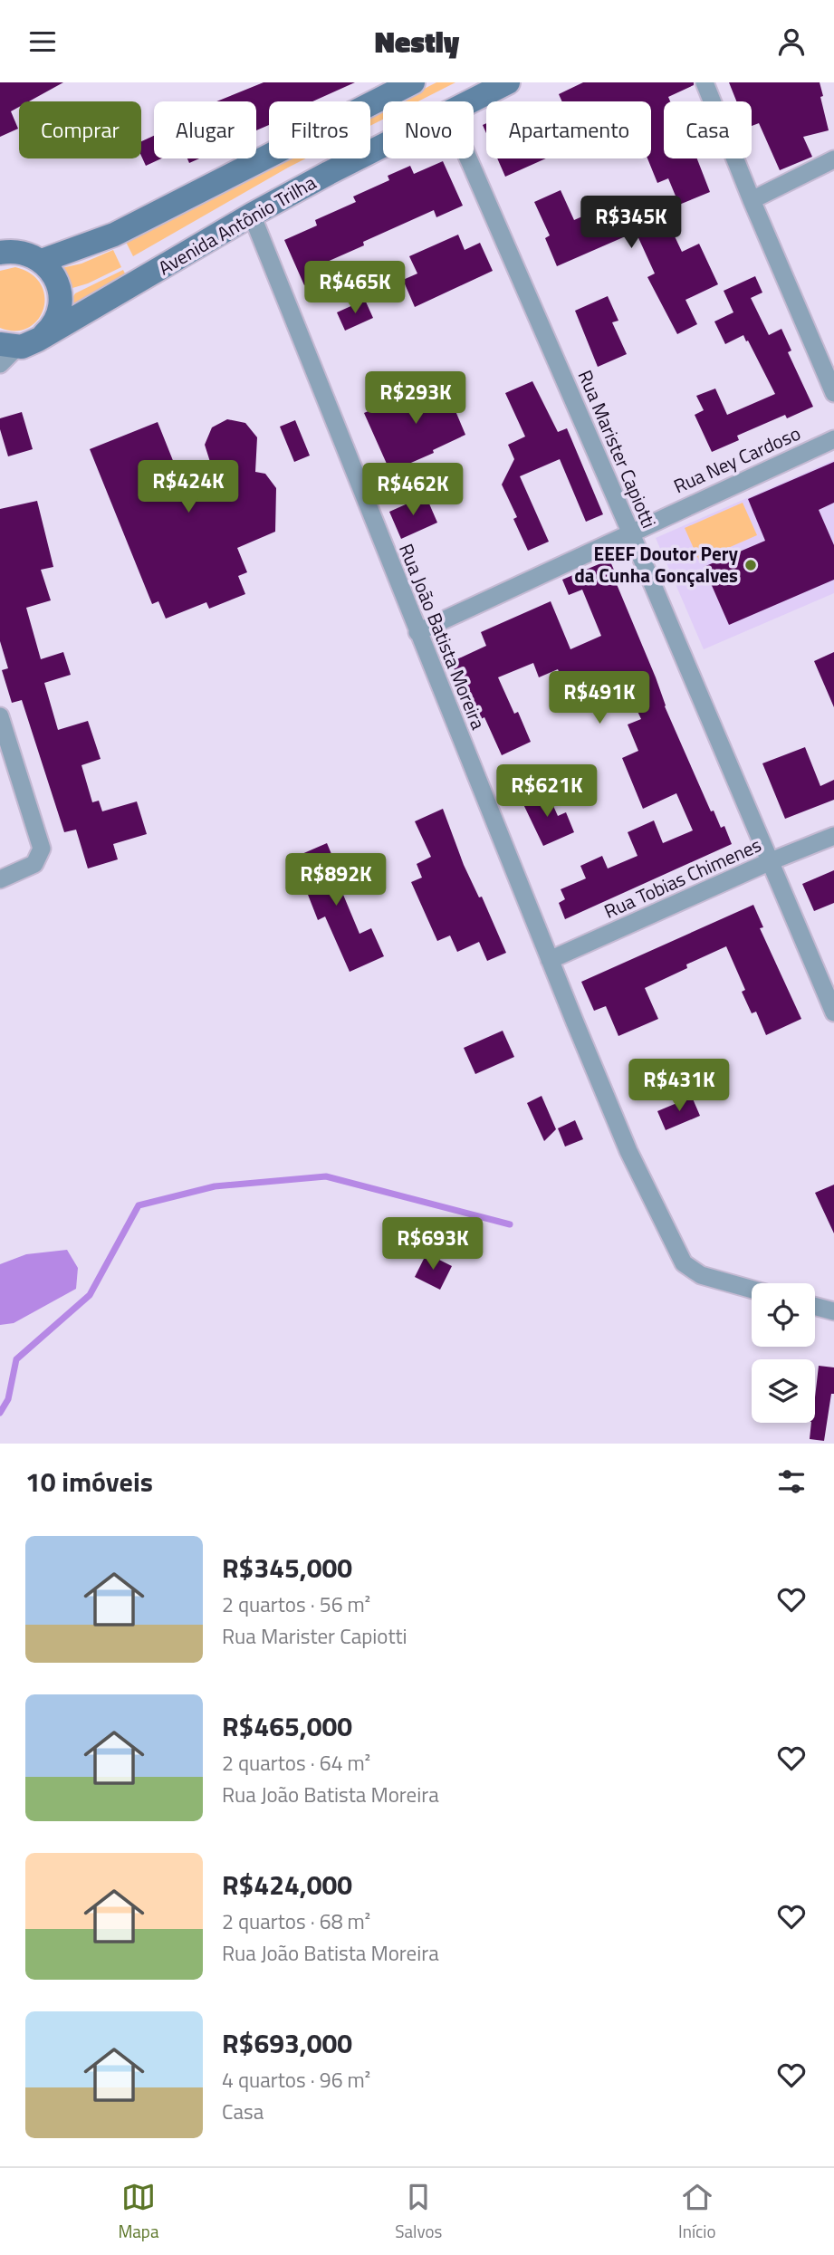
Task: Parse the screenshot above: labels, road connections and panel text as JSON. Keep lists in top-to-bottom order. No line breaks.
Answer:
{"streets":{"main road":["Avenida Antônio Trilha"],"street":["Rua Marister Capiotti","Rua Ney Cardoso","Rua João Batista Moreira","Rua Tobias Chimenes"]},"crossings":[["Avenida Antônio Trilha","Rua João Batista Moreira"],["Rua Marister Capiotti","Rua Ney Cardoso"],["Rua Marister Capiotti","Rua Tobias Chimenes"],["Rua Ney Cardoso","Rua João Batista Moreira"],["Rua João Batista Moreira","Rua Tobias Chimenes"]],"places":["EEEF Doutor Pery da Cunha Gonçalves"],"page":{"header":"Nestly","chip":["Comprar","Alugar","Filtros","Novo","Apartamento","Casa"],"price":["R$345K","R$465K","R$293K","R$424K","R$462K","R$491K","R$621K","R$892K","R$431K","R$693K"],"heading":"10 imóveis","list":[{"name":"R$345,000","note":"2 quartos · 56 m² · Rua Marister Capiotti"},{"name":"R$465,000","note":"2 quartos · 64 m² · Rua João Batista Moreira"},{"name":"R$424,000","note":"2 quartos · 68 m² · Rua João Batista Moreira"},{"name":"R$693,000","note":"4 quartos · 96 m² · Casa"}],"tabs":["Mapa","Salvos","Início"]}}
